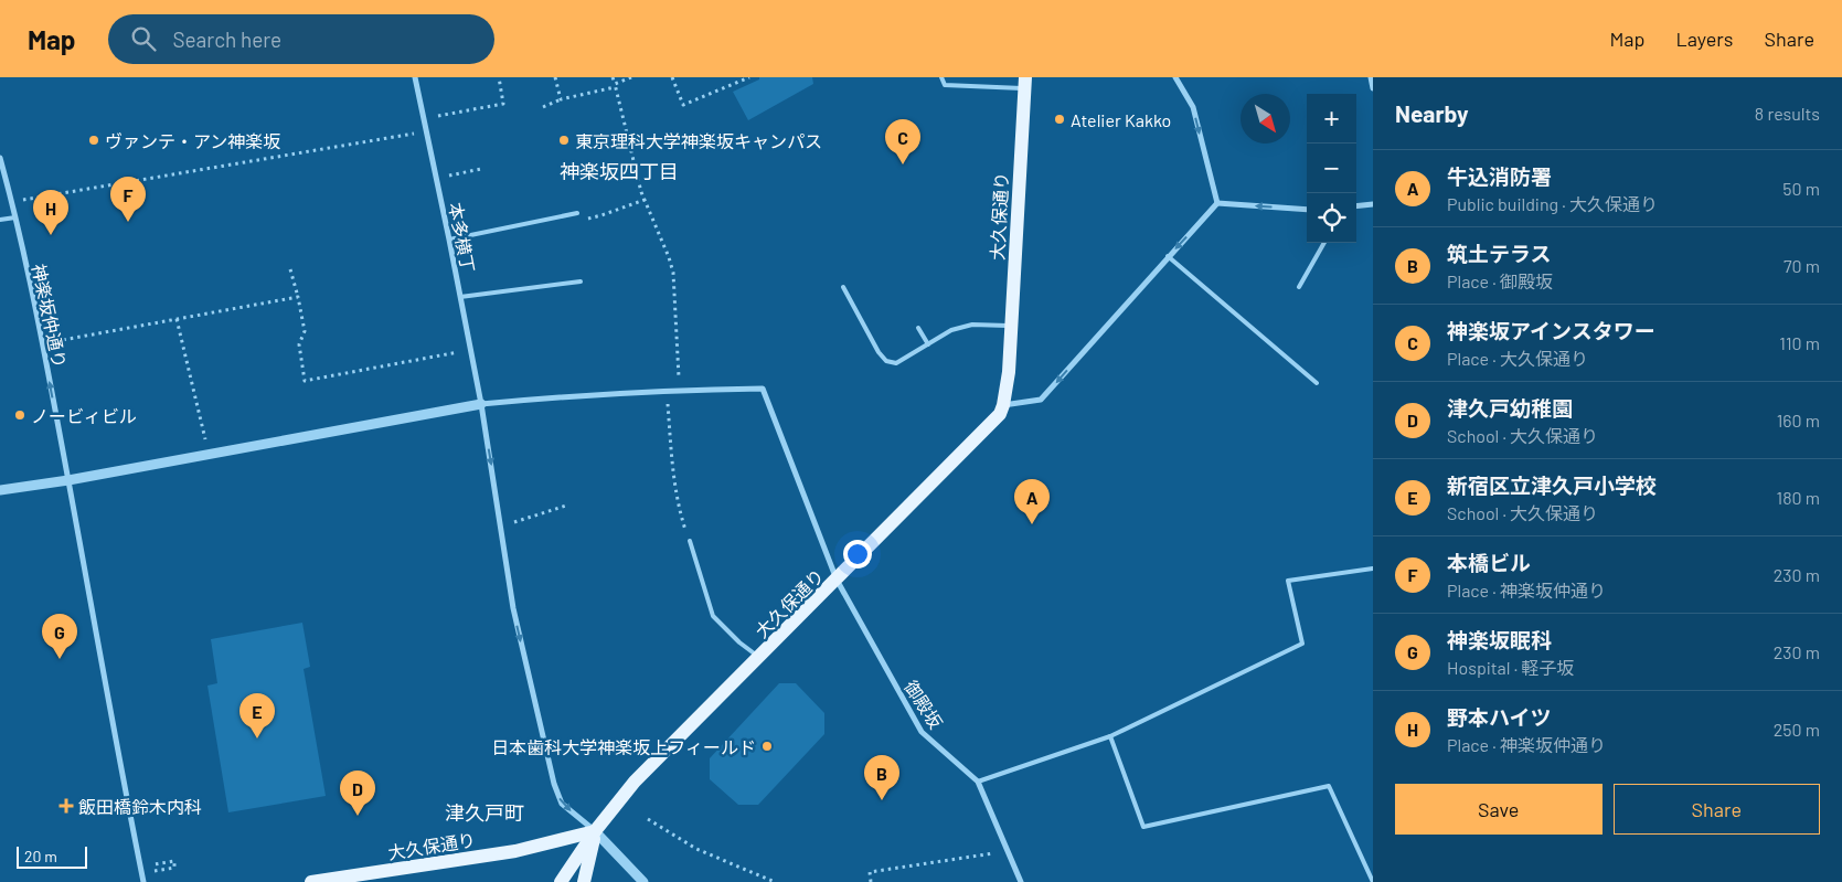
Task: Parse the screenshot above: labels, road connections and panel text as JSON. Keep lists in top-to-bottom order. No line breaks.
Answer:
{"streets":{"main road":["大久保通り"],"street":["本多横丁","神楽坂仲通り","御殿坂"]},"crossings":[["大久保通り","本多横丁"],["大久保通り","御殿坂"]],"one_way":["本多横丁"],"districts":["神楽坂四丁目","津久戸町"],"places":{"other":["Atelier Kakko","ヴァンテ・アン神楽坂","東京理科大学神楽坂キャンパス","ノービィビル","日本歯科大学神楽坂上フィールド"],"health":["飯田橋鈴木内科"]},"scale_bar":"20 m","north":"bottom right","page":{"header":"Map","search":"Search here","nav":["Map","Layers","Share"],"heading":["Nearby","8 results"],"map_buttons":["+","−"],"pins":["C","F","H","A","G","E","B","D"],"list":[{"mark":"A","name":"牛込消防署","note":"Public building · 大久保通り","value":"50 m"},{"mark":"B","name":"筑土テラス","note":"Place · 御殿坂","value":"70 m"},{"mark":"C","name":"神楽坂アインスタワー","note":"Place · 大久保通り","value":"110 m"},{"mark":"D","name":"津久戸幼稚園","note":"School · 大久保通り","value":"160 m"},{"mark":"E","name":"新宿区立津久戸小学校","note":"School · 大久保通り","value":"180 m"},{"mark":"F","name":"本橋ビル","note":"Place · 神楽坂仲通り","value":"230 m"},{"mark":"G","name":"神楽坂眠科","note":"Hospital · 軽子坂","value":"230 m"},{"mark":"H","name":"野本ハイツ","note":"Place · 神楽坂仲通り","value":"250 m"}],"buttons":["Save","Share"],"scale":"20 m"}}
